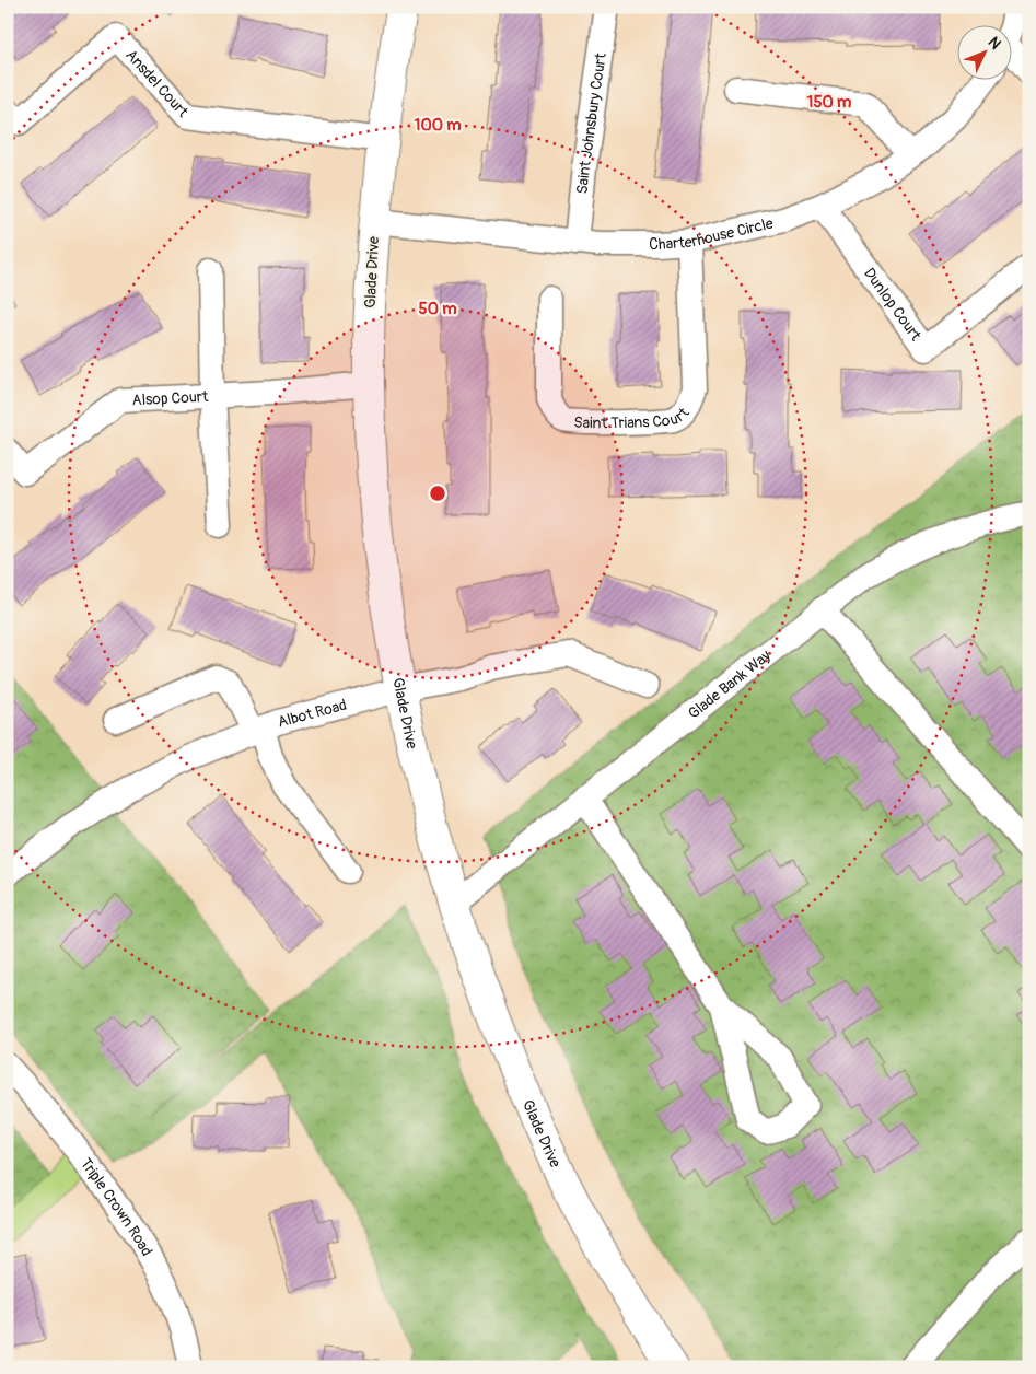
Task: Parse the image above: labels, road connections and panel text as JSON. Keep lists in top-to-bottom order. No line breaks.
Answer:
{"streets":{"street":["Ansdel Court","Saint Johnsbury Court","Charterhouse Circle","Glade Drive","Dunlop Court","Alsop Court","Saint Trians Court","Glade Bank Way","Albot Road","Triple Crown Road"]},"crossings":[["Ansdel Court","Glade Drive"],["Saint Johnsbury Court","Charterhouse Circle"],["Charterhouse Circle","Glade Drive"],["Charterhouse Circle","Dunlop Court"],["Charterhouse Circle","Saint Trians Court"],["Glade Drive","Alsop Court"],["Glade Drive","Glade Bank Way"],["Glade Drive","Albot Road"]],"north":"top right","rings":["150 m","100 m","50 m"]}
